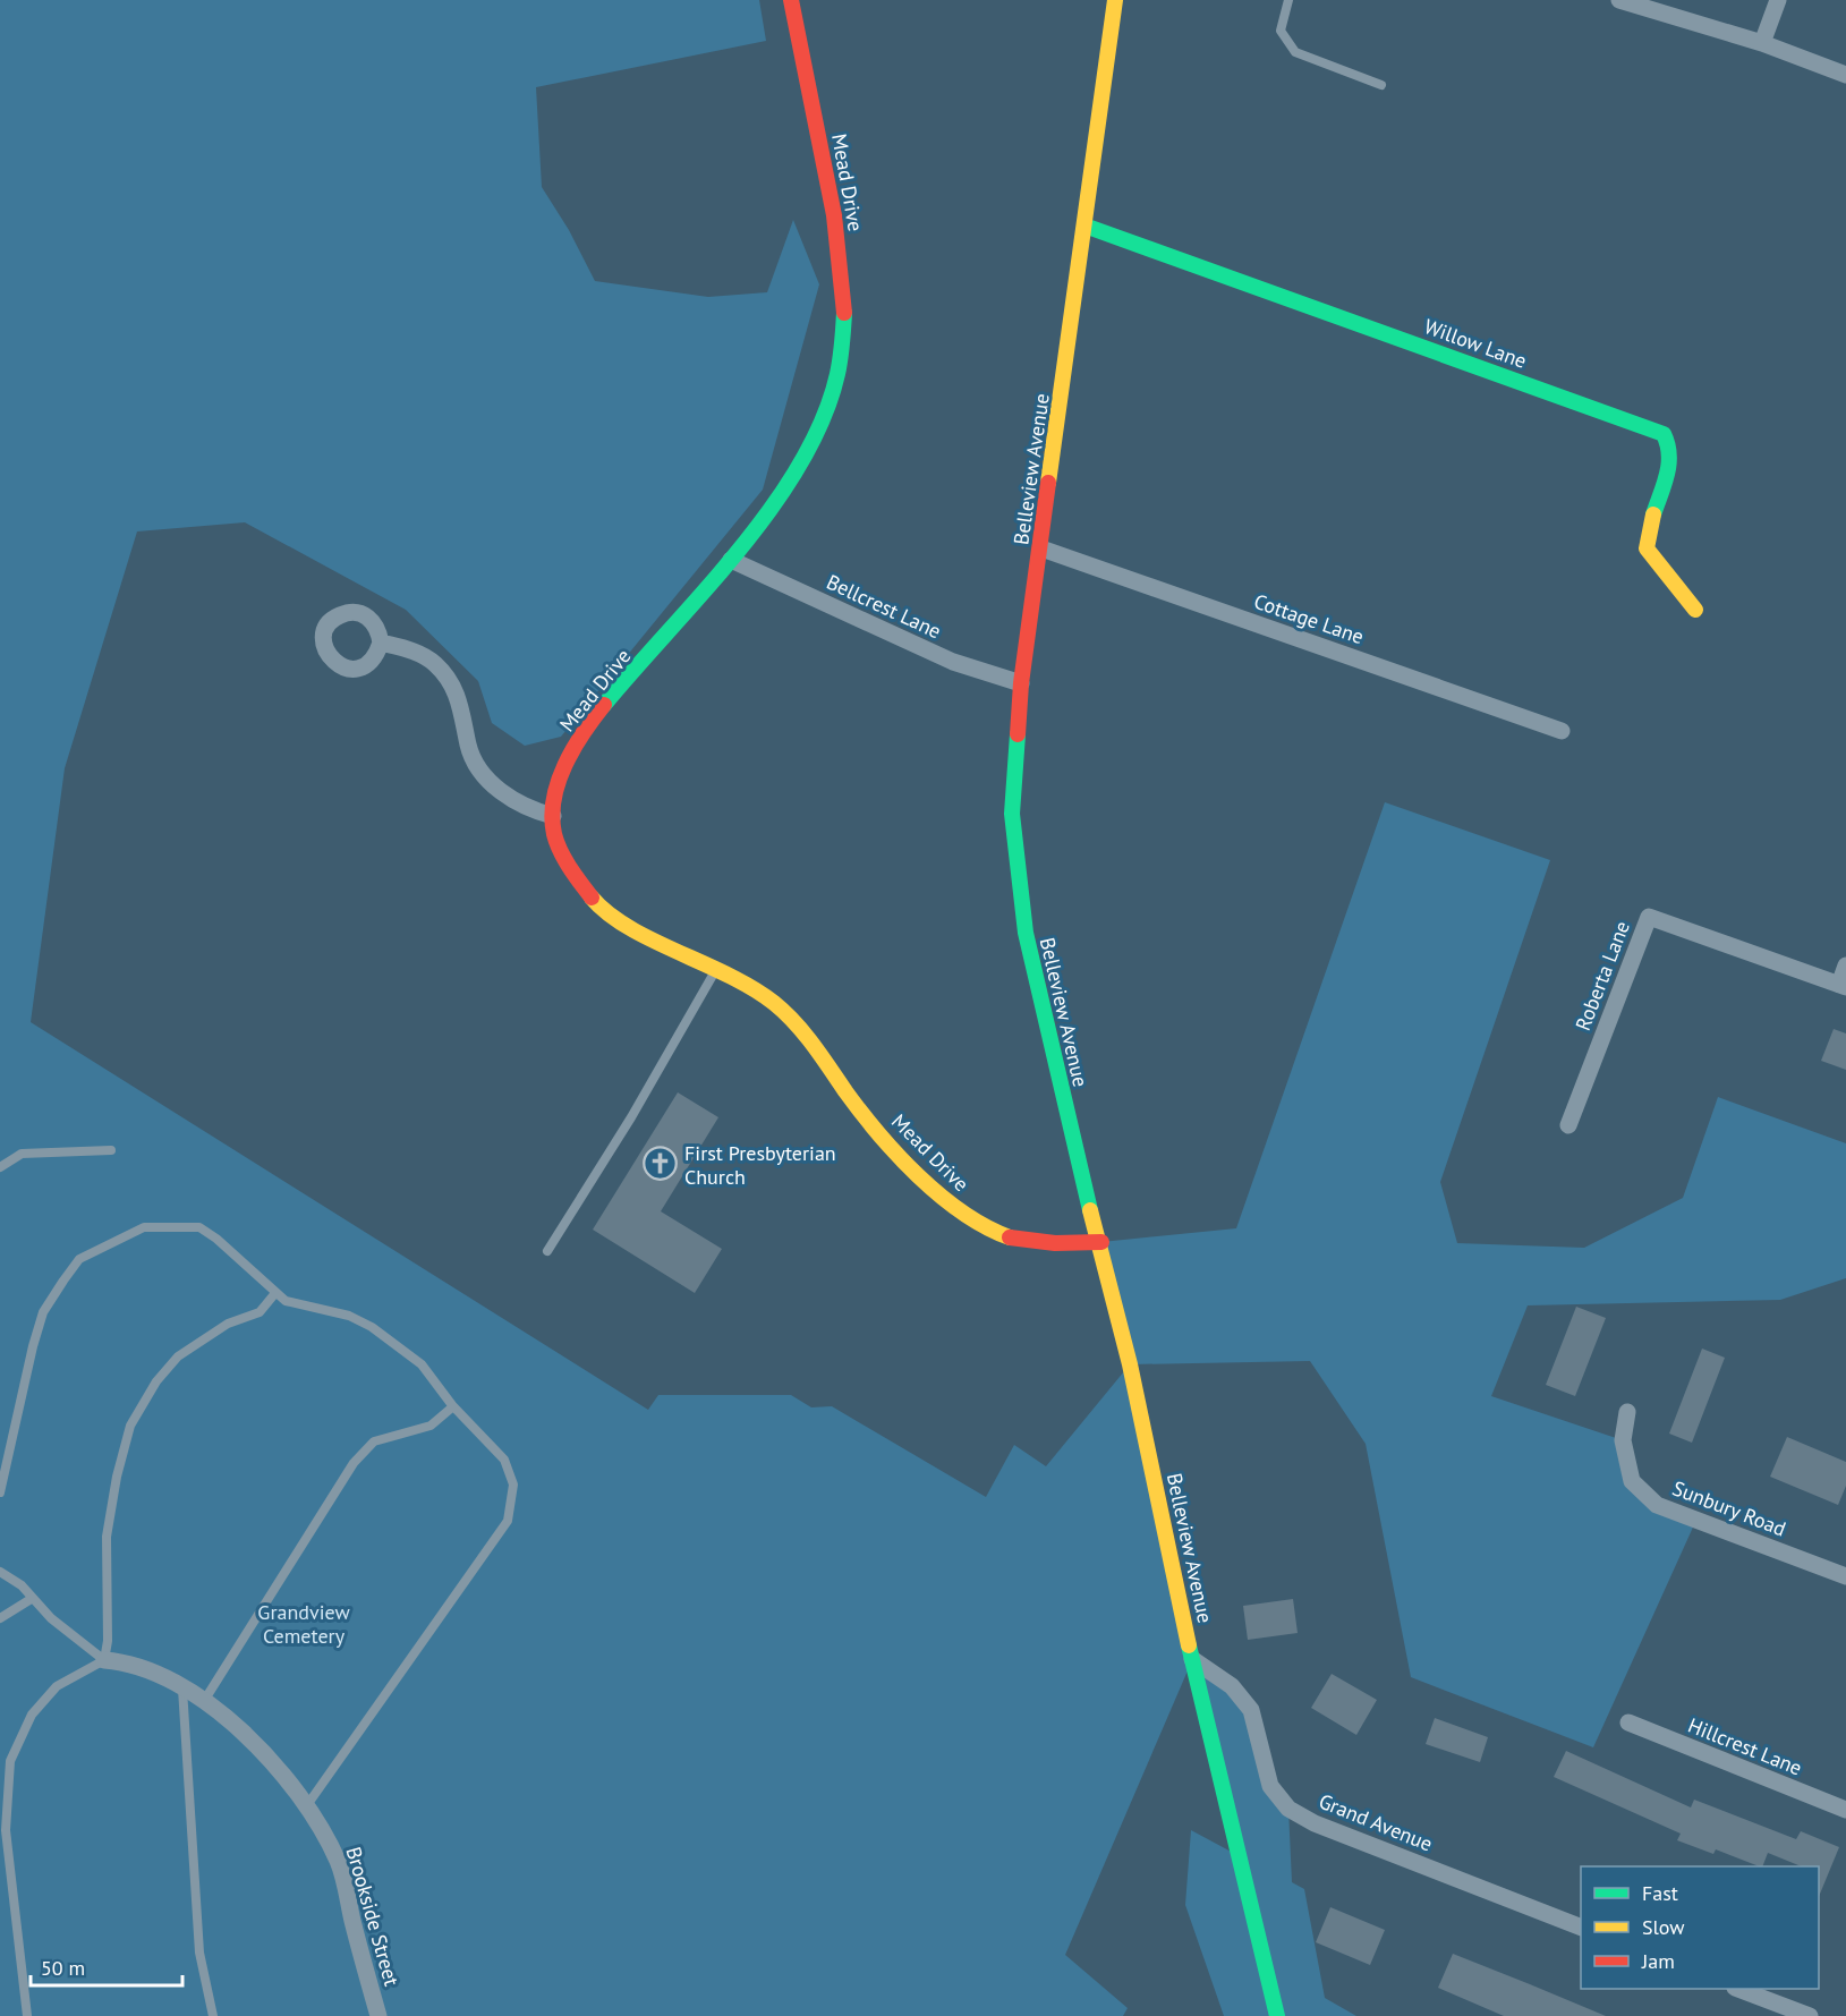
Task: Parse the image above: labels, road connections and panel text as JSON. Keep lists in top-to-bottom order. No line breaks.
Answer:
{"streets":{"street":["Mead Drive","Willow Lane","Belleview Avenue","Bellcrest Lane","Cottage Lane","Roberta Lane","Sunbury Road","Hillcrest Lane","Grand Avenue","Brookside Street"]},"crossings":[["Mead Drive","Belleview Avenue"],["Mead Drive","Bellcrest Lane"],["Willow Lane","Belleview Avenue"],["Belleview Avenue","Bellcrest Lane"],["Belleview Avenue","Cottage Lane"],["Belleview Avenue","Grand Avenue"]],"parks":["Grandview Cemetery"],"places":{"church":["First Presbyterian Church"]},"legend":["Fast","Slow","Jam"],"scale_bar":"50 m"}
